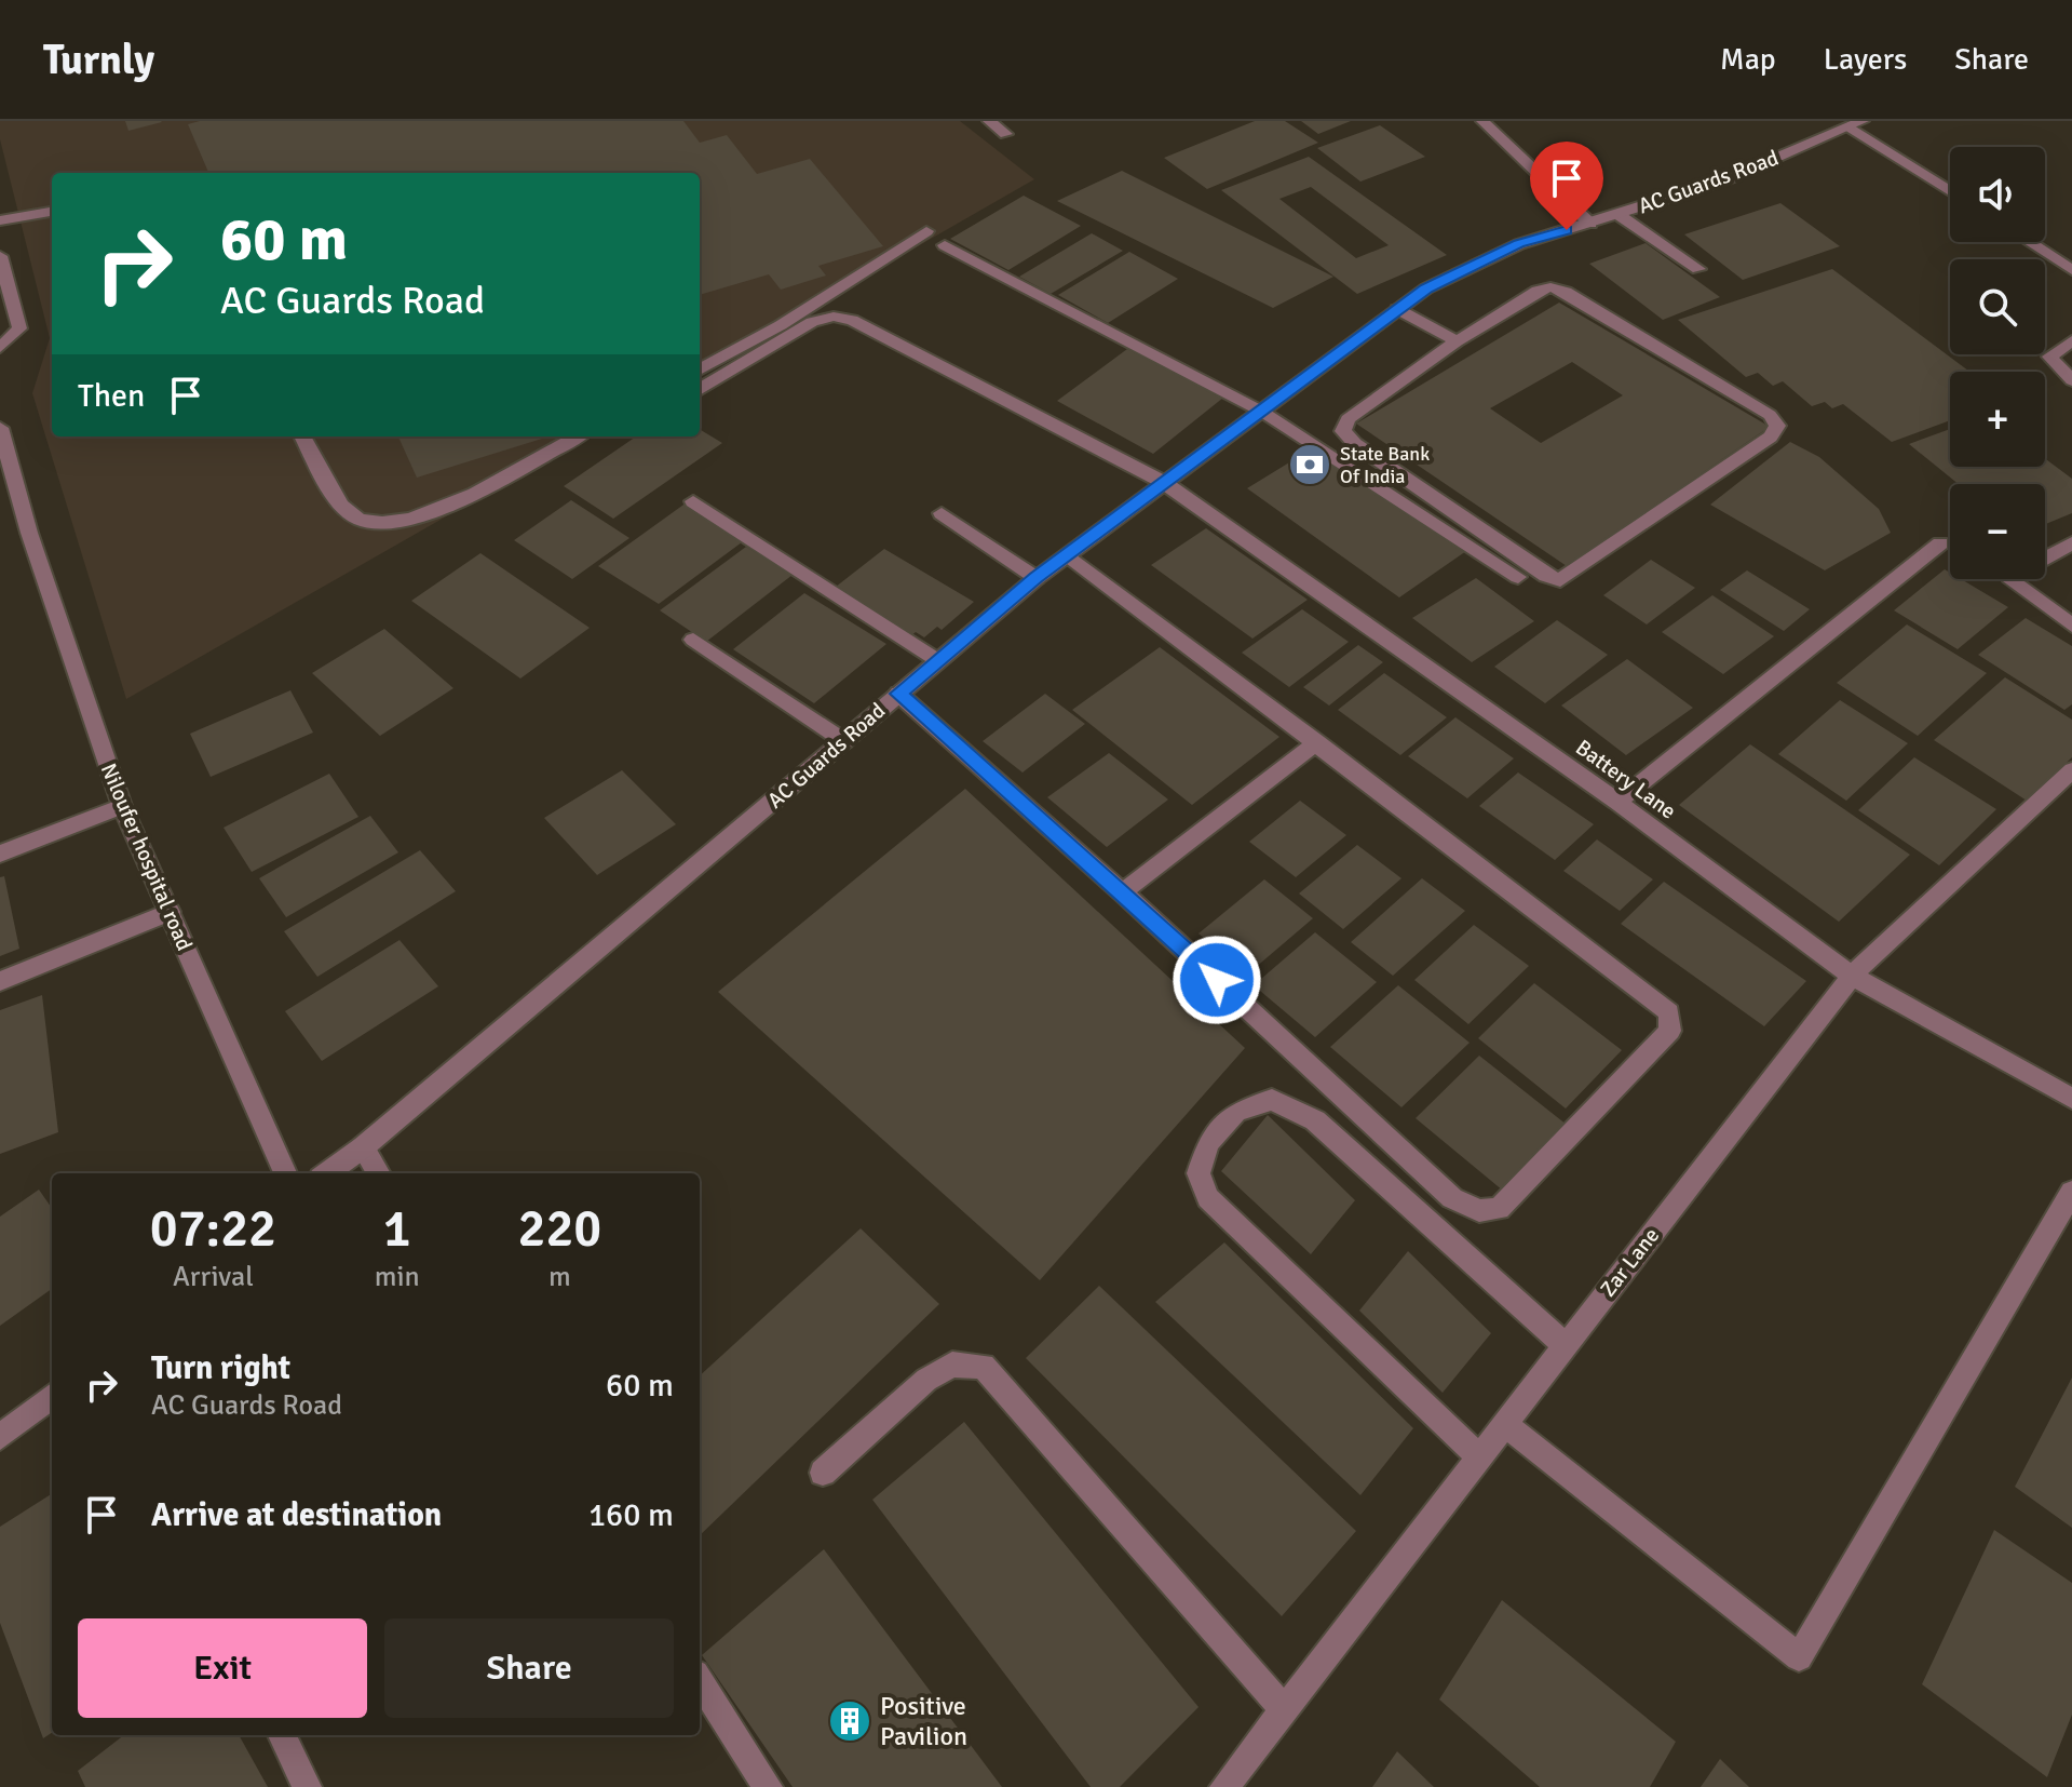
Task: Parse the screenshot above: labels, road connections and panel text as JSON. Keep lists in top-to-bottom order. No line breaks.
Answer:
{"streets":{"street":["AC Guards Road","Battery Lane","Niloufer hospital road","Zar Lane"]},"crossings":[["AC Guards Road","Battery Lane"],["Battery Lane","Zar Lane"]],"places":{"bank":["State Bank Of India"],"building":["Positive Pavilion"]},"page":{"header":"Turnly","nav":["Map","Layers","Share"],"map_buttons":["+","−"],"turn":["60 m","AC Guards Road"],"then":"Then","eta":["07:22","Arrival","1","min","220","m"],"list":[{"name":"Turn right","note":"AC Guards Road","value":"60 m"},{"name":"Arrive at destination","value":"160 m"}],"buttons":["Exit","Share"]}}
